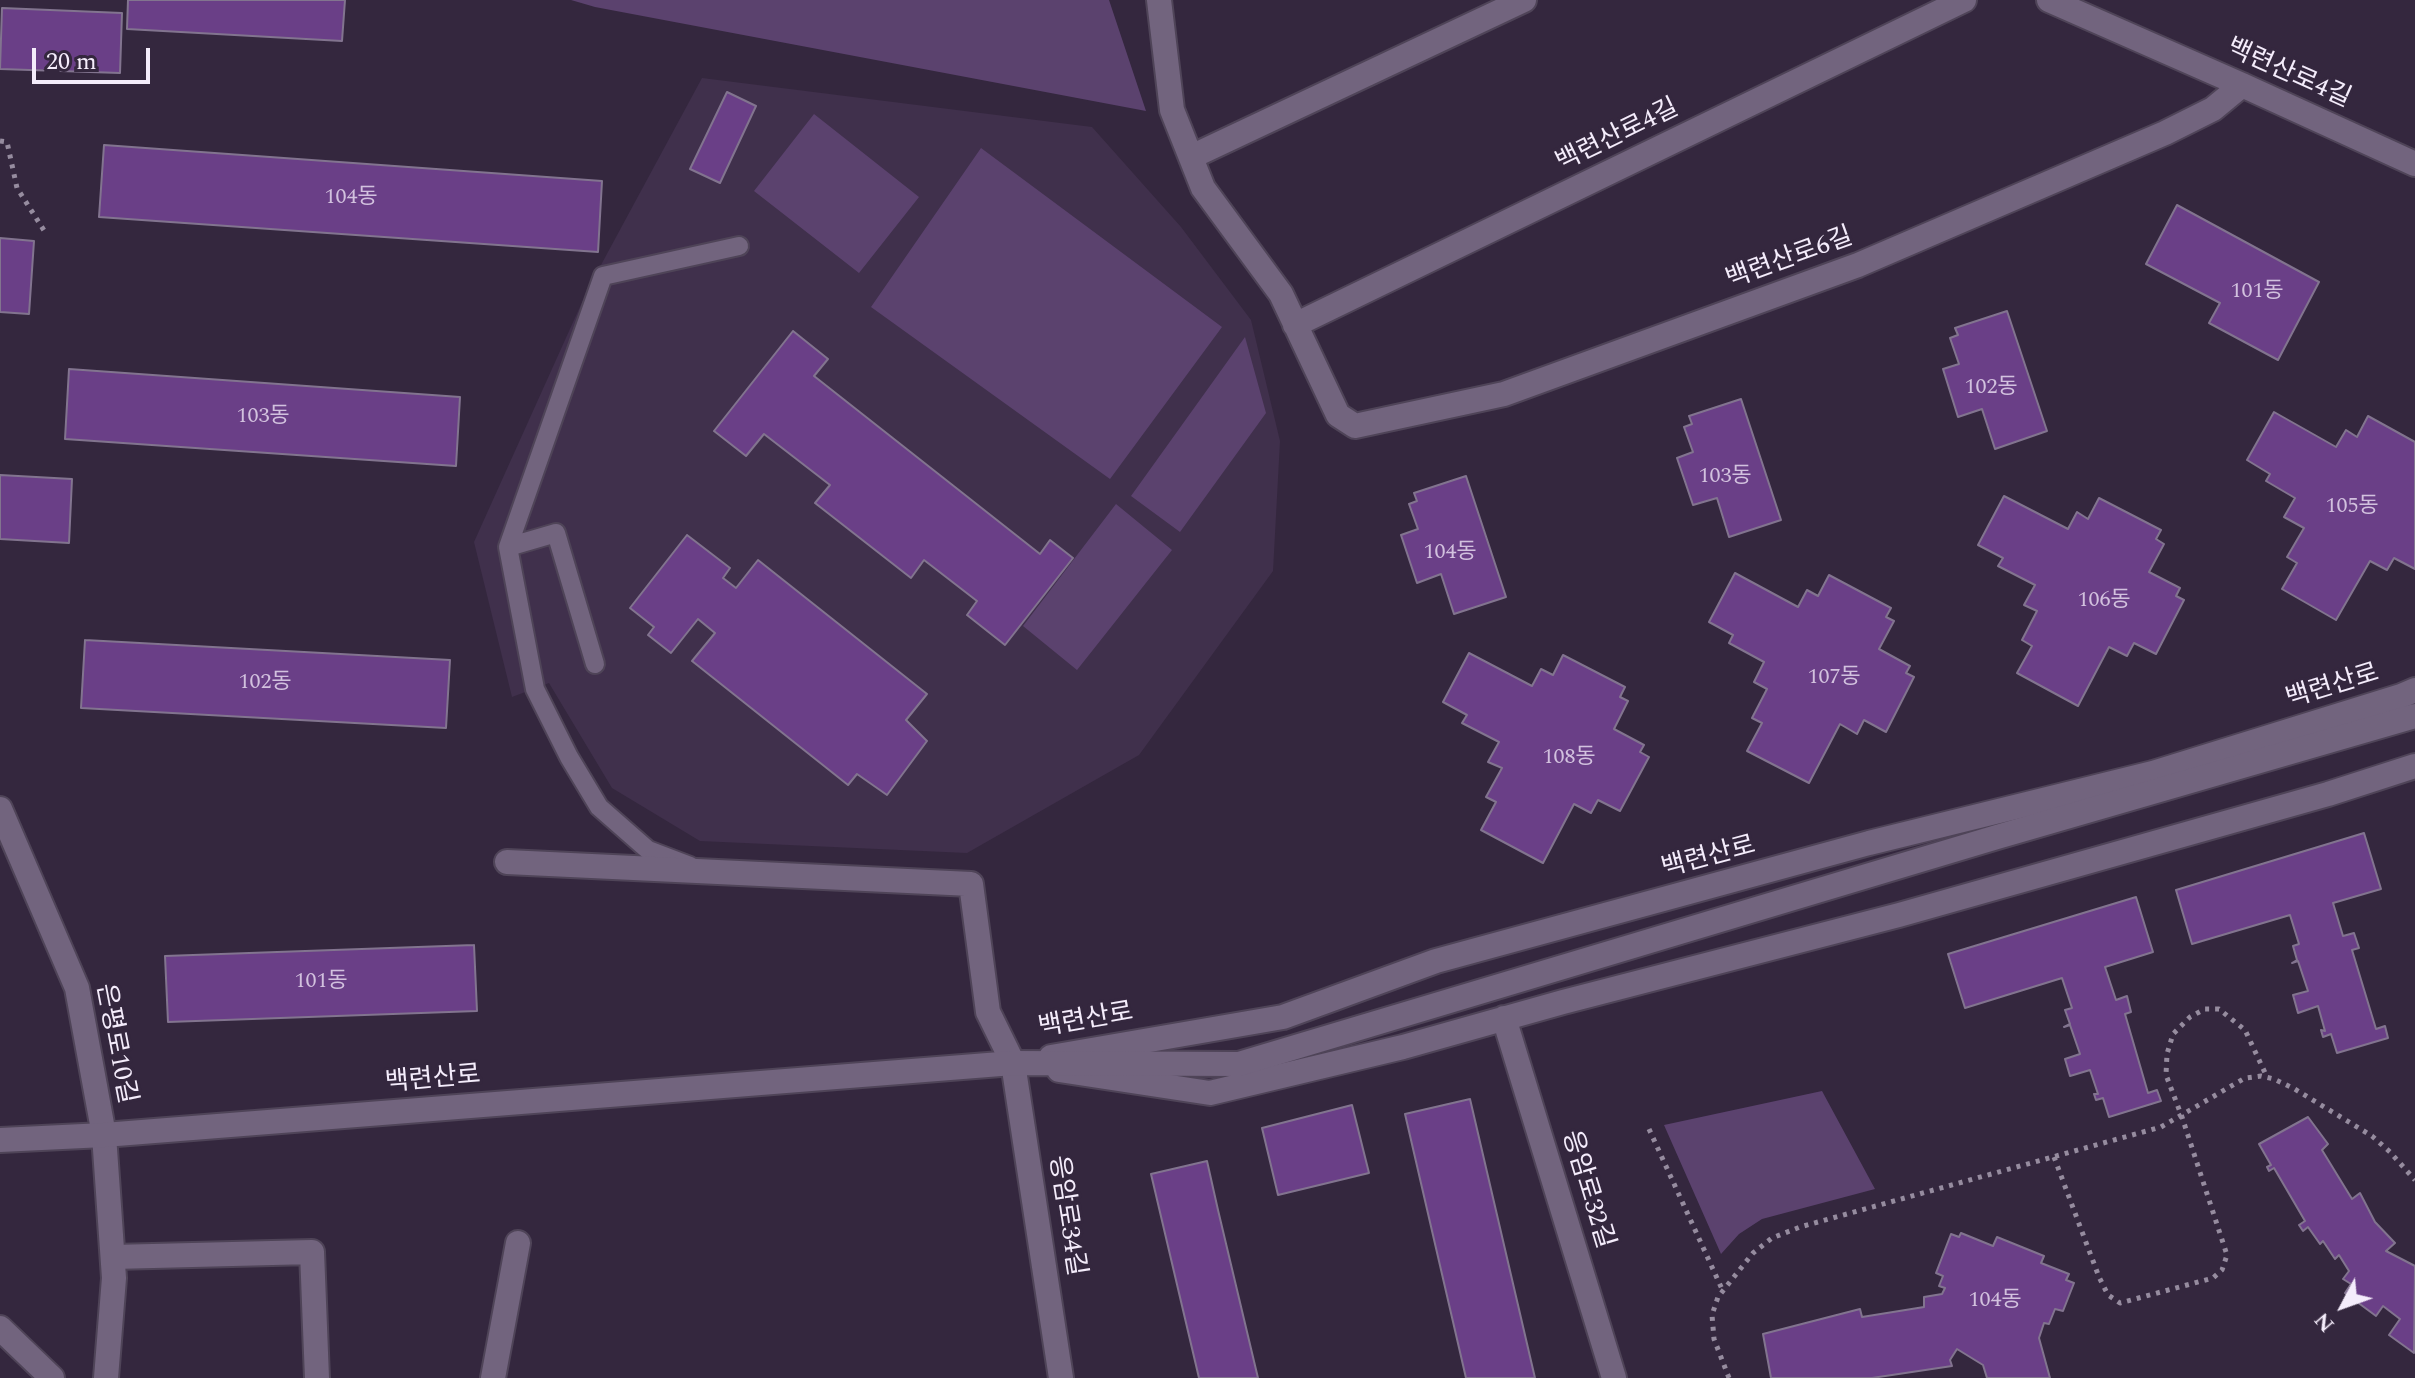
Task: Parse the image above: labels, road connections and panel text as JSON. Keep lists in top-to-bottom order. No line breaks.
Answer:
{"streets":{"street":["백련산로4길","백련산로6길","백련산로","은평로10길","응암로32길","응암로34길"]},"crossings":[["백련산로4길","백련산로6길"],["백련산로","은평로10길"],["백련산로","응암로32길"],["백련산로","응암로34길"]],"house_numbers":["104동","101동","102동","103동","103동","105동","104동","106동","107동","102동","108동","101동","104동"],"scale_bar":"20 m","north":"bottom left"}
